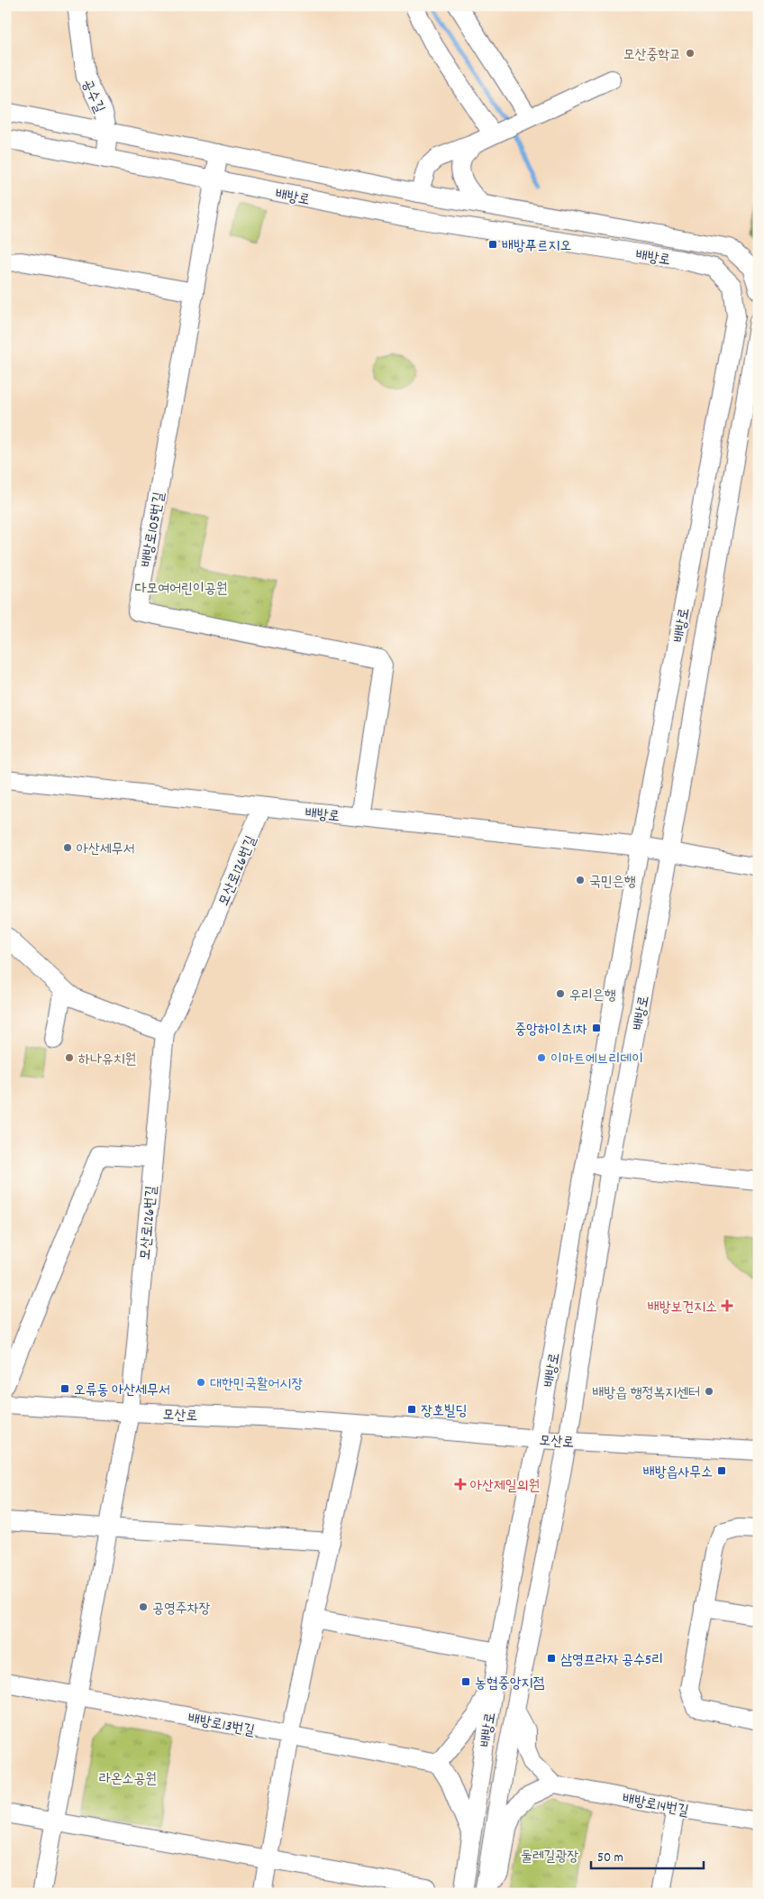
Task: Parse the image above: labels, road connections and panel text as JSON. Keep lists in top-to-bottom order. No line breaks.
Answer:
{"streets":{"street":["공수길","배방로","배방로105번길","모산로126번길","모산로","배방로13번길","배방로14번길"]},"crossings":[["공수길","배방로"],["배방로","배방로105번길"],["배방로","모산로126번길"],["배방로","모산로"],["모산로126번길","모산로"],["모산로126번길","배방로13번길"]],"parks":["다모여어린이공원","라온소공원","둘레길광장"],"places":{"other":["모산중학교","아산세무서","국민은행","우리은행","하나유치원","이마트에브리데이","대한민국활어시장","배방읍 행정복지센터","공영주차장"],"transit":["배방푸르지오","중앙하이츠1차","오류동 아산세무서","장호빌딩","배방읍사무소","삼영프라자 공수5리","농협중앙지점"],"health":["배방보건지소","아산제일의원"]},"scale_bar":"50 m"}
